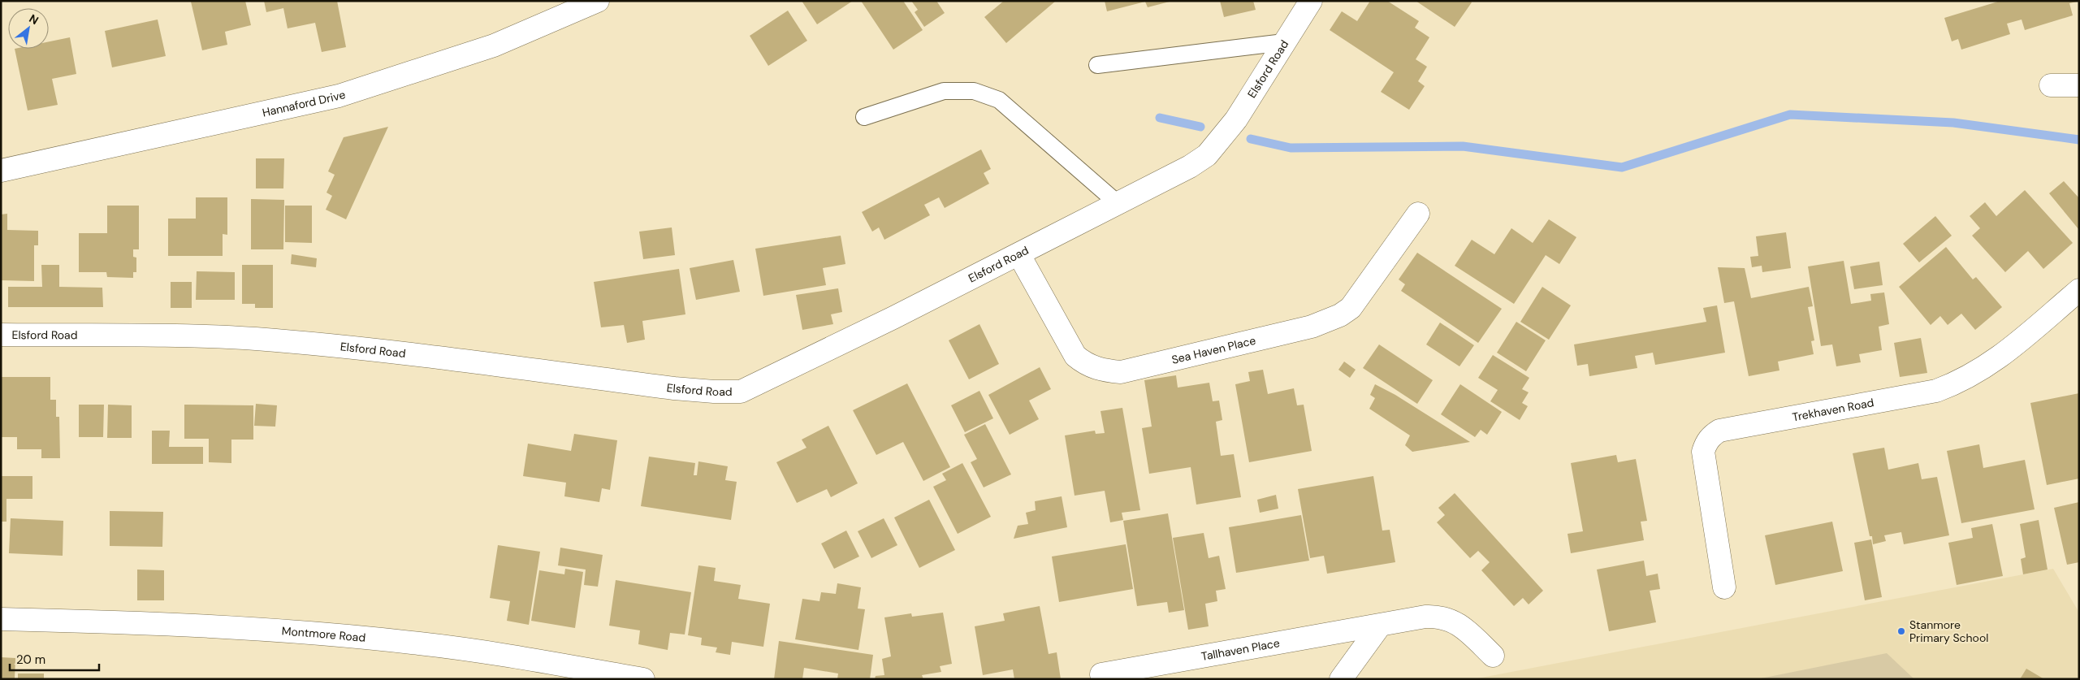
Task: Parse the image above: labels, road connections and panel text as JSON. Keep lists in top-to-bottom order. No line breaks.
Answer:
{"streets":{"street":["Elsford Road","Hannaford Drive","Sea Haven Place","Trekhaven Road","Montmore Road","Tallhaven Place"]},"crossings":[["Elsford Road","Sea Haven Place"]],"places":["Stanmore Primary School"],"scale_bar":"20 m","north":"top right"}
